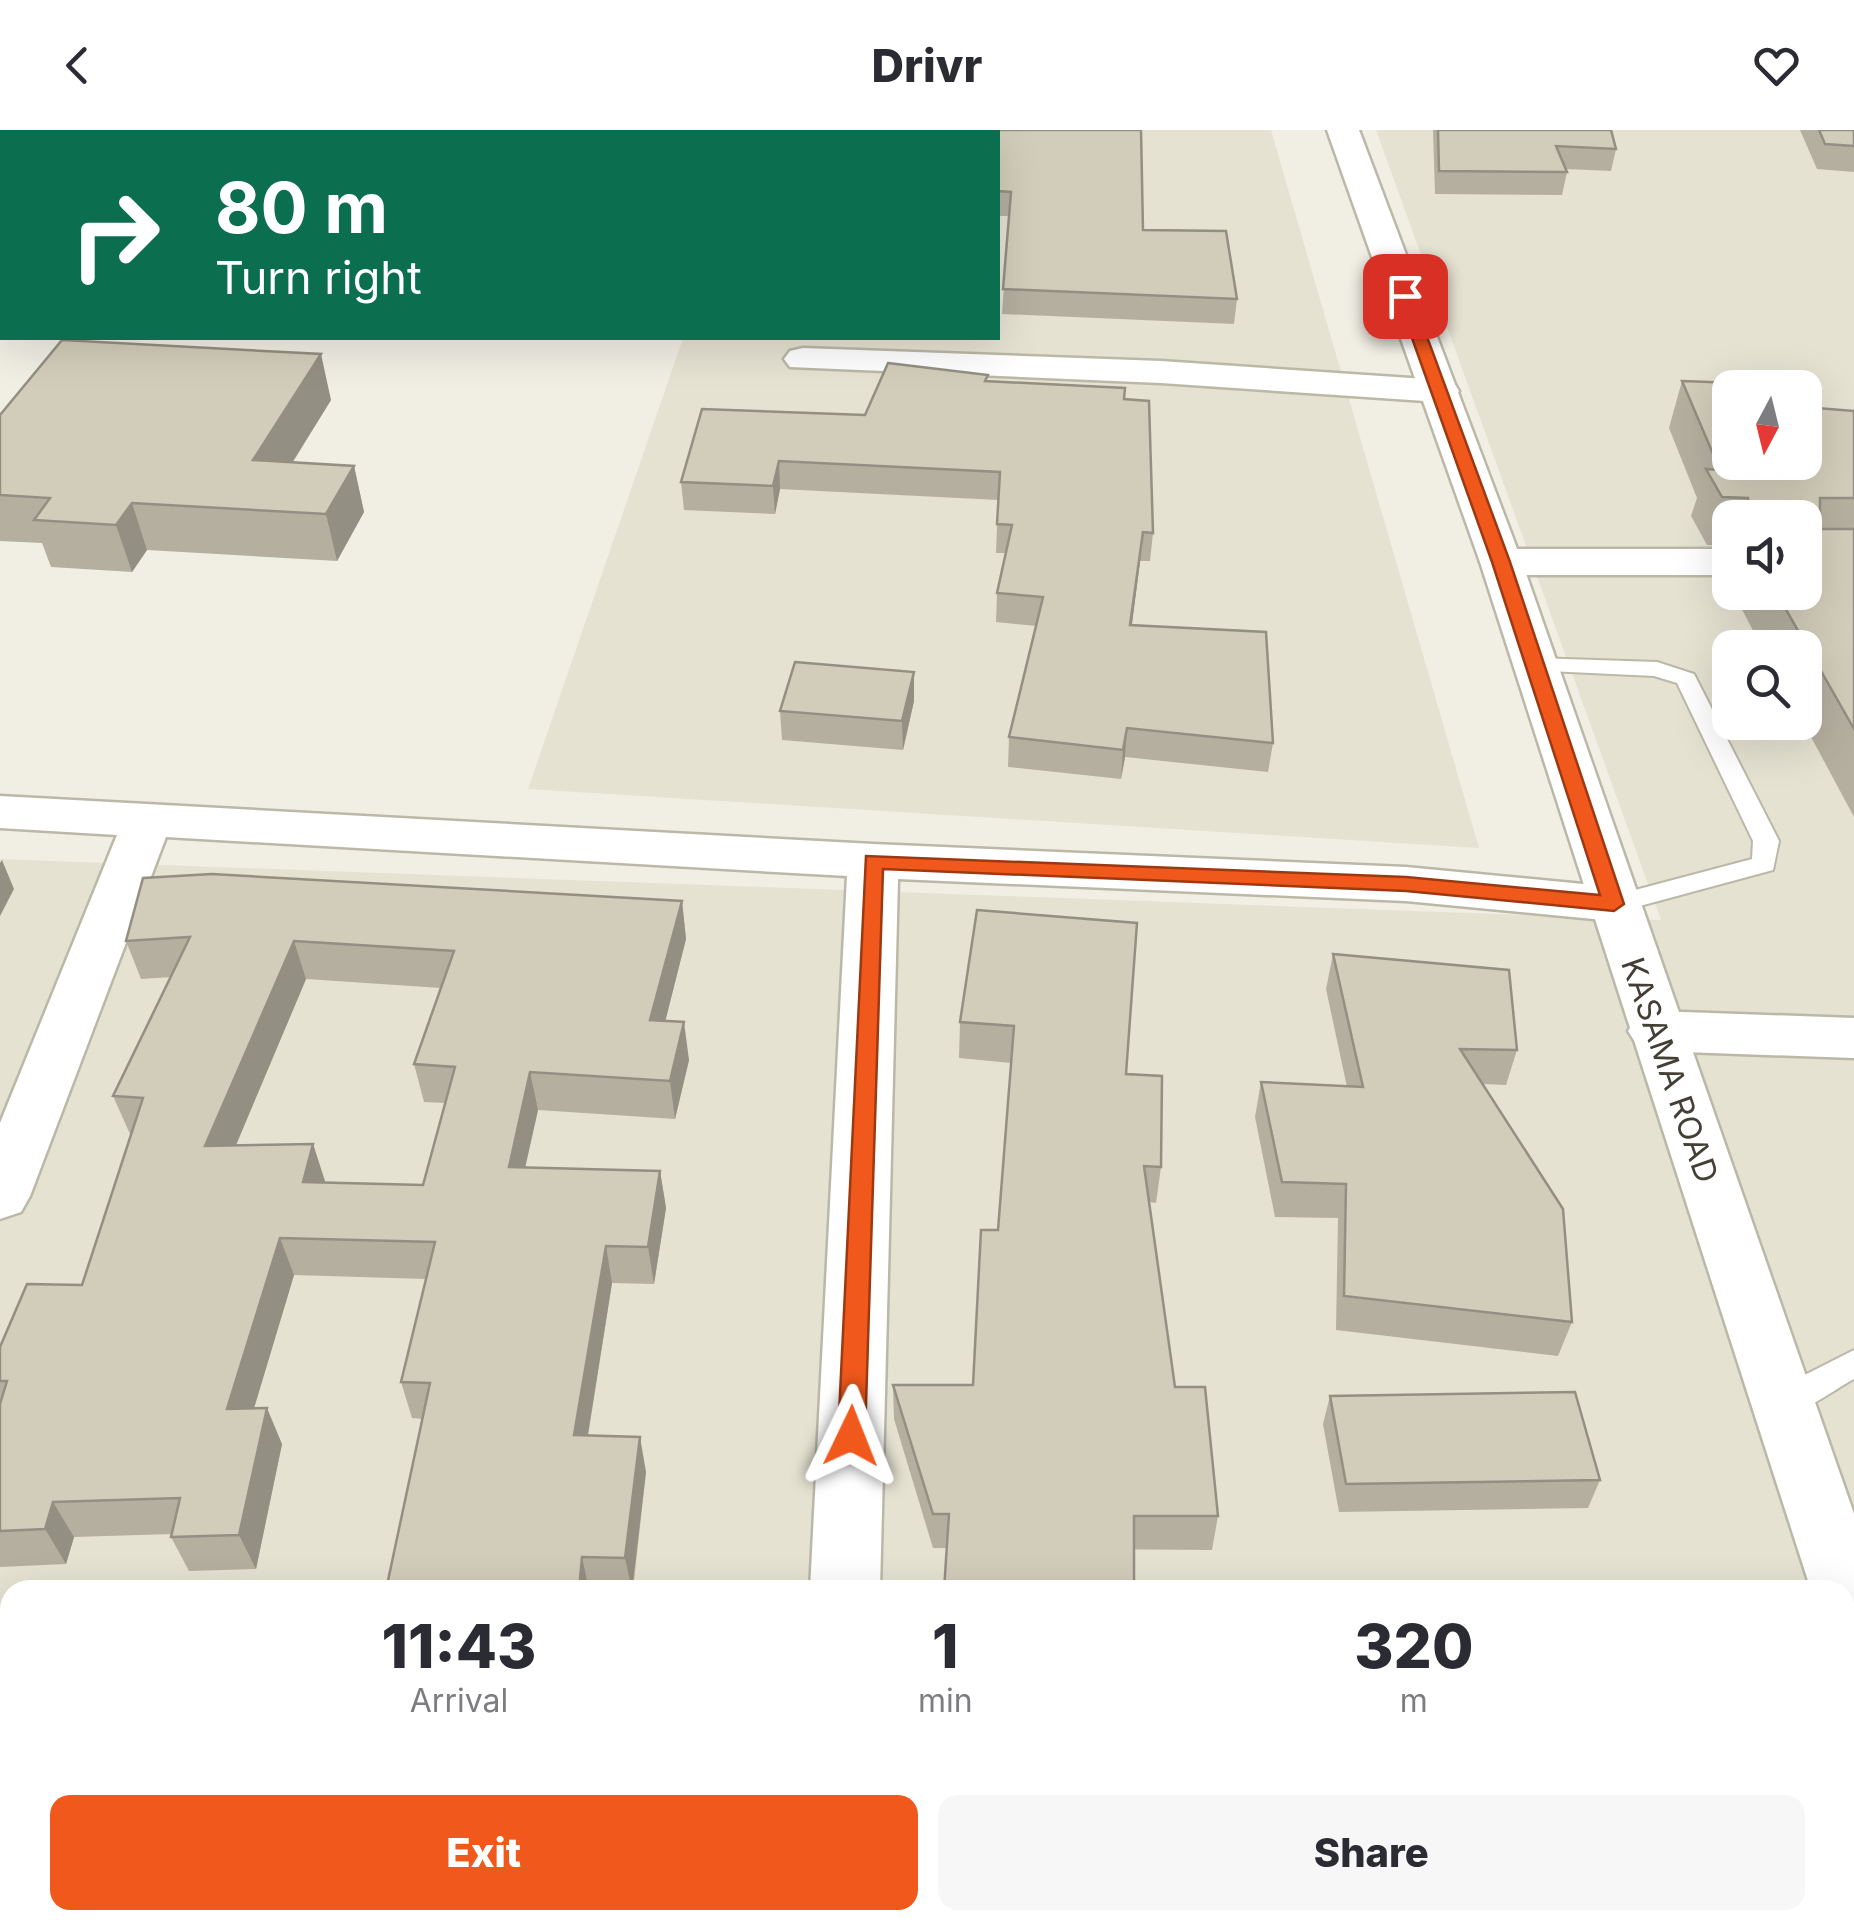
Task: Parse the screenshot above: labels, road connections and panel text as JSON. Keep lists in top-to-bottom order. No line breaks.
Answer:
{"streets":{"street":["KASAMA ROAD"]},"north":"bottom","page":{"header":"Drivr","turn":["80 m","Turn right"],"eta":["11:43","Arrival","1","min","320","m"],"buttons":["Exit","Share"]}}
